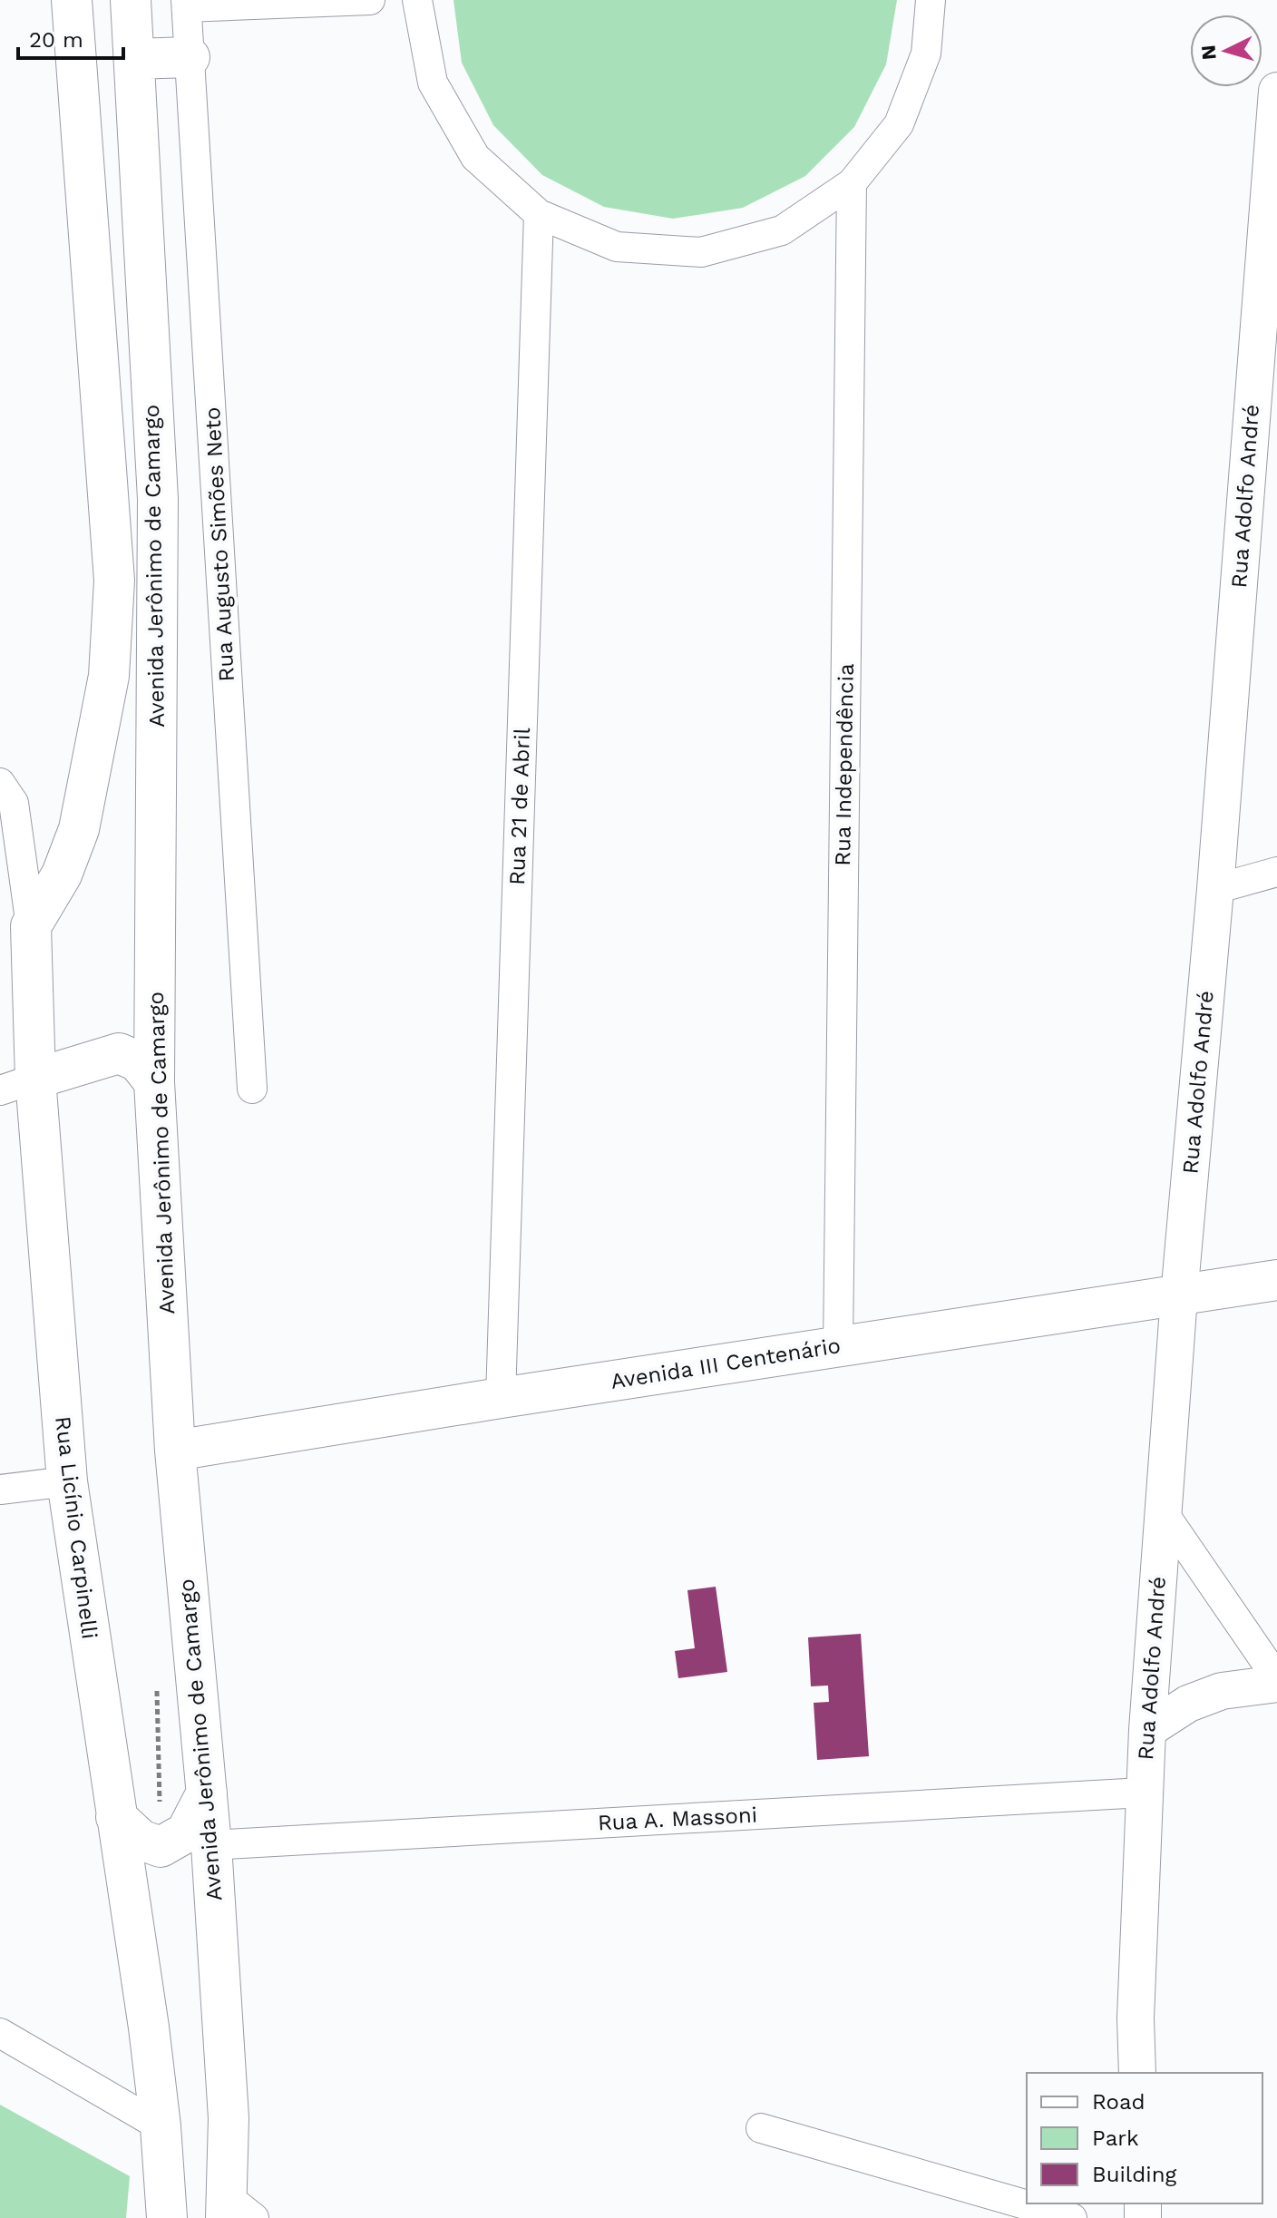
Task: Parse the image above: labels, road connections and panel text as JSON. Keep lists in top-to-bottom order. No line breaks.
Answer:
{"streets":{"main road":["Avenida Jerônimo de Camargo","Avenida III Centenário","Rua Licínio Carpinelli"],"street":["Rua Adolfo André","Rua Augusto Simões Neto","Rua Independência","Rua 21 de Abril","Rua A. Massoni"]},"crossings":[["Rua Adolfo André","Avenida III Centenário"],["Rua Adolfo André","Rua A. Massoni"],["Avenida Jerônimo de Camargo","Avenida III Centenário"],["Avenida Jerônimo de Camargo","Rua Licínio Carpinelli"],["Avenida Jerônimo de Camargo","Rua A. Massoni"],["Rua Independência","Avenida III Centenário"],["Rua 21 de Abril","Avenida III Centenário"]],"legend":["Road","Park","Building"],"scale_bar":"20 m","north":"left"}
